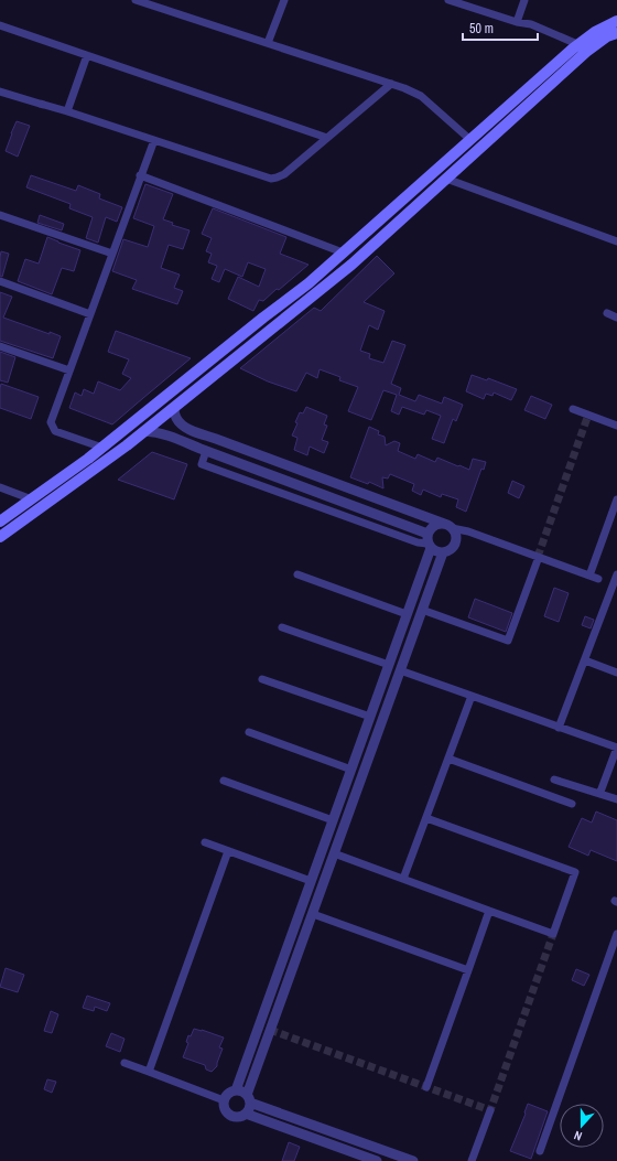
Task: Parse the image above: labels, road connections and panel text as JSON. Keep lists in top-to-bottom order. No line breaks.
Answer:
{"scale_bar":"50 m","north":"bottom"}
